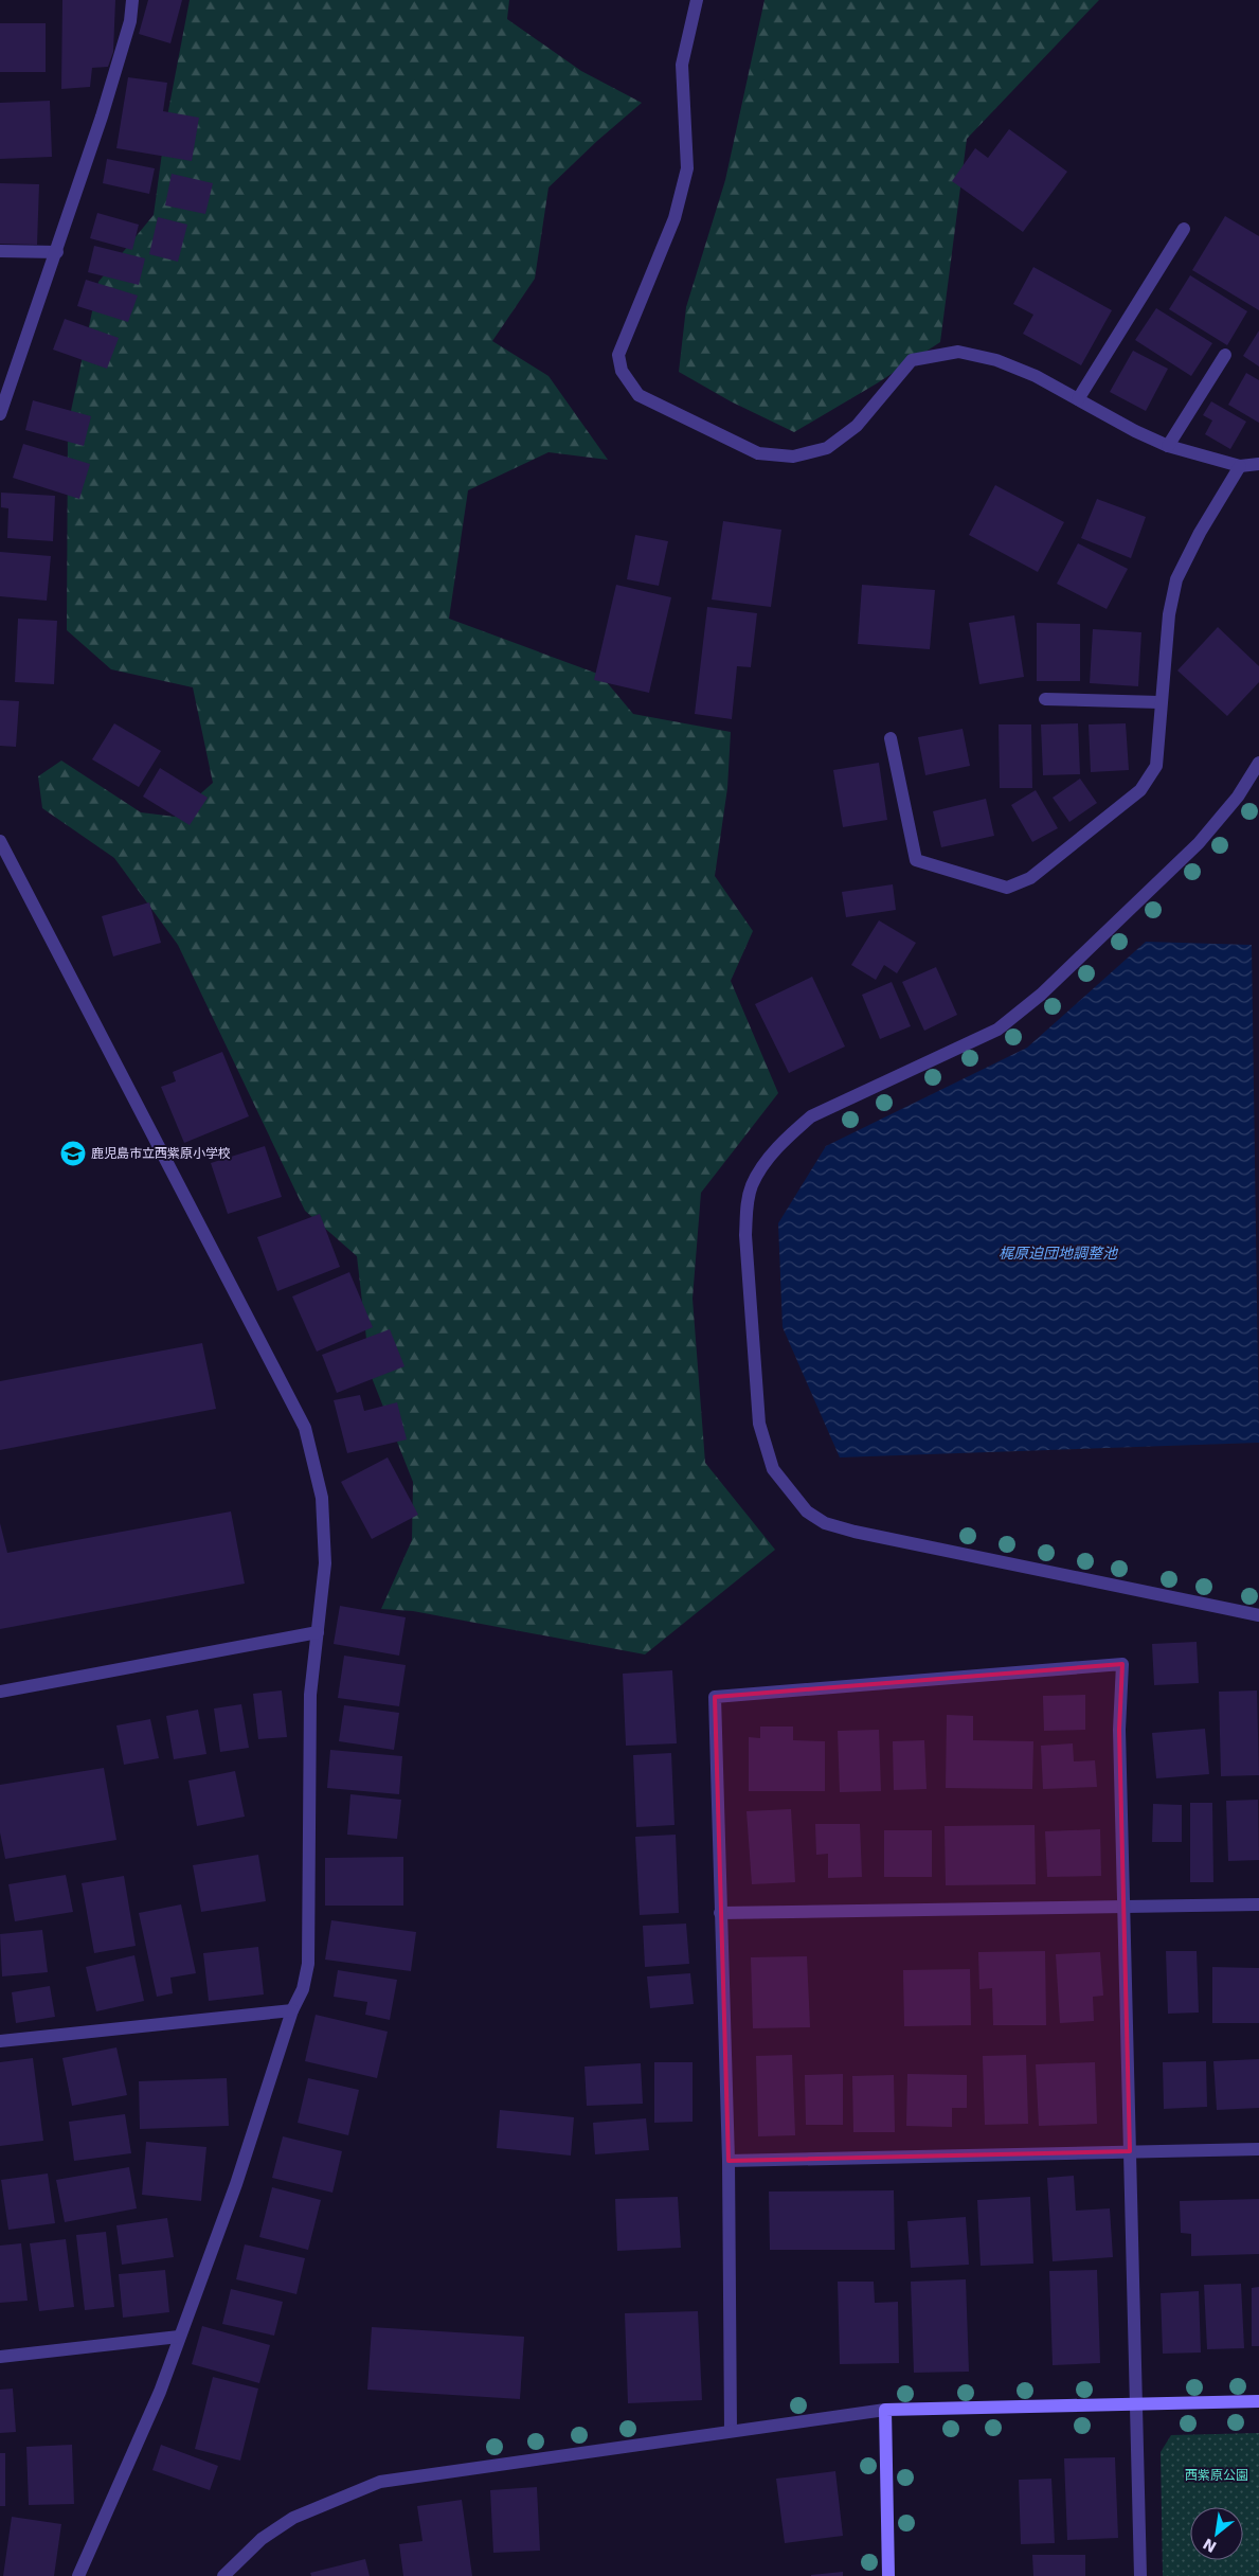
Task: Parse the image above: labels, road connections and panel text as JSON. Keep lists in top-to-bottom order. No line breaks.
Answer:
{"water":["梶原迫団地調整池"],"parks":["西紫原公園"],"places":{"school or university":["鹿児島市立西紫原小学校"]},"north":"bottom left"}
